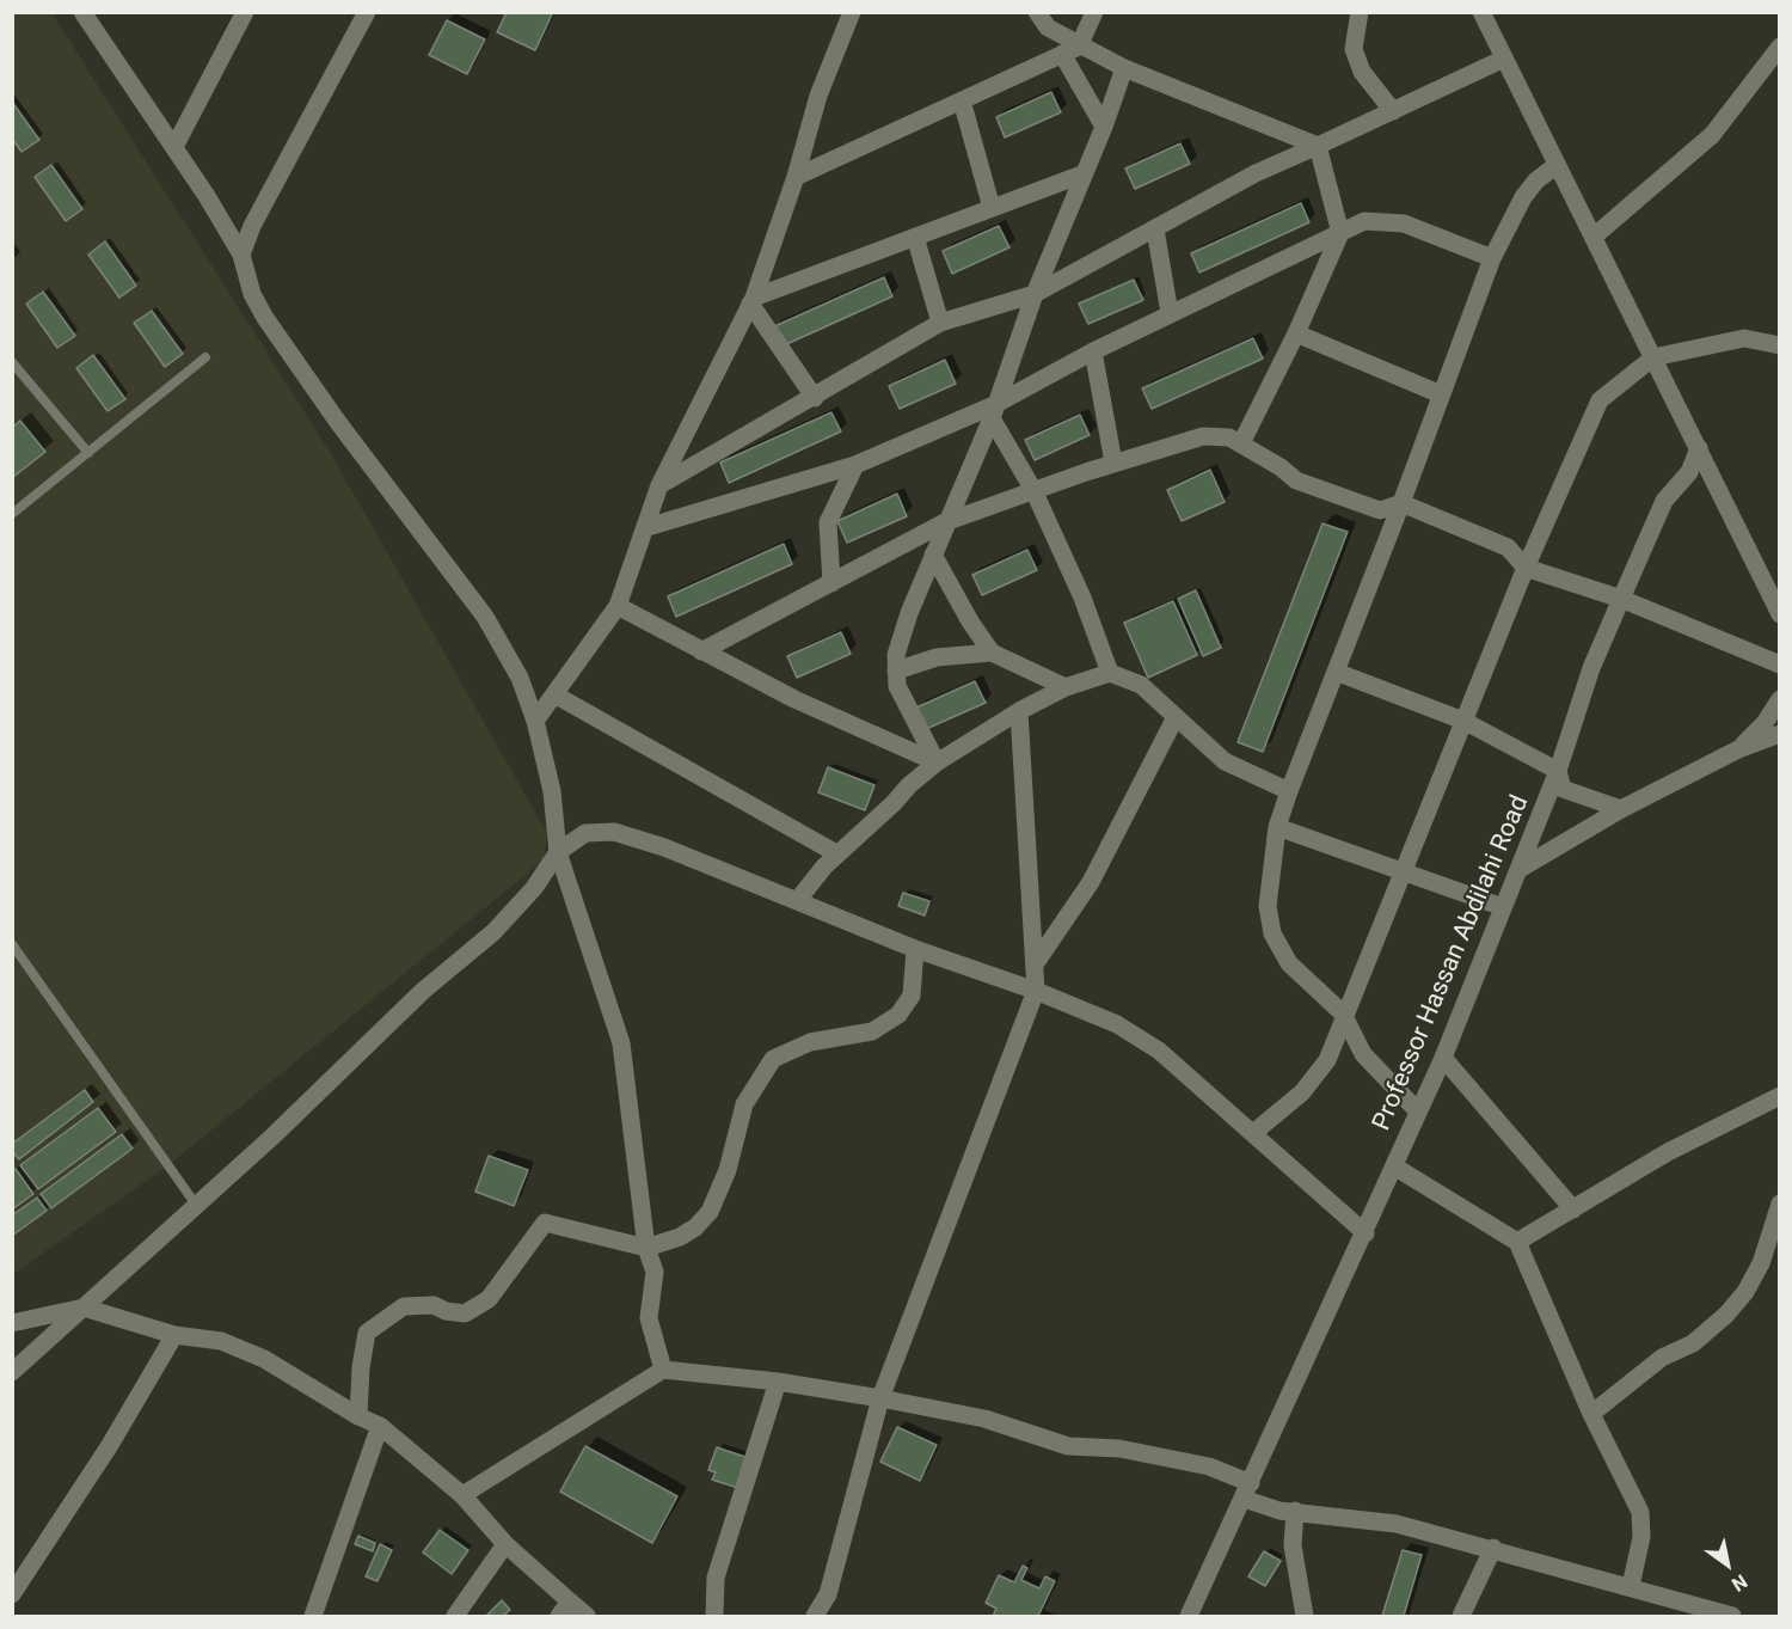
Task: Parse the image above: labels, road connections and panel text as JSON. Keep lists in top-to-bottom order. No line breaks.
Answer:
{"streets":{"street":["Professor Hassan Abdilahi Road"]},"north":"bottom right"}
